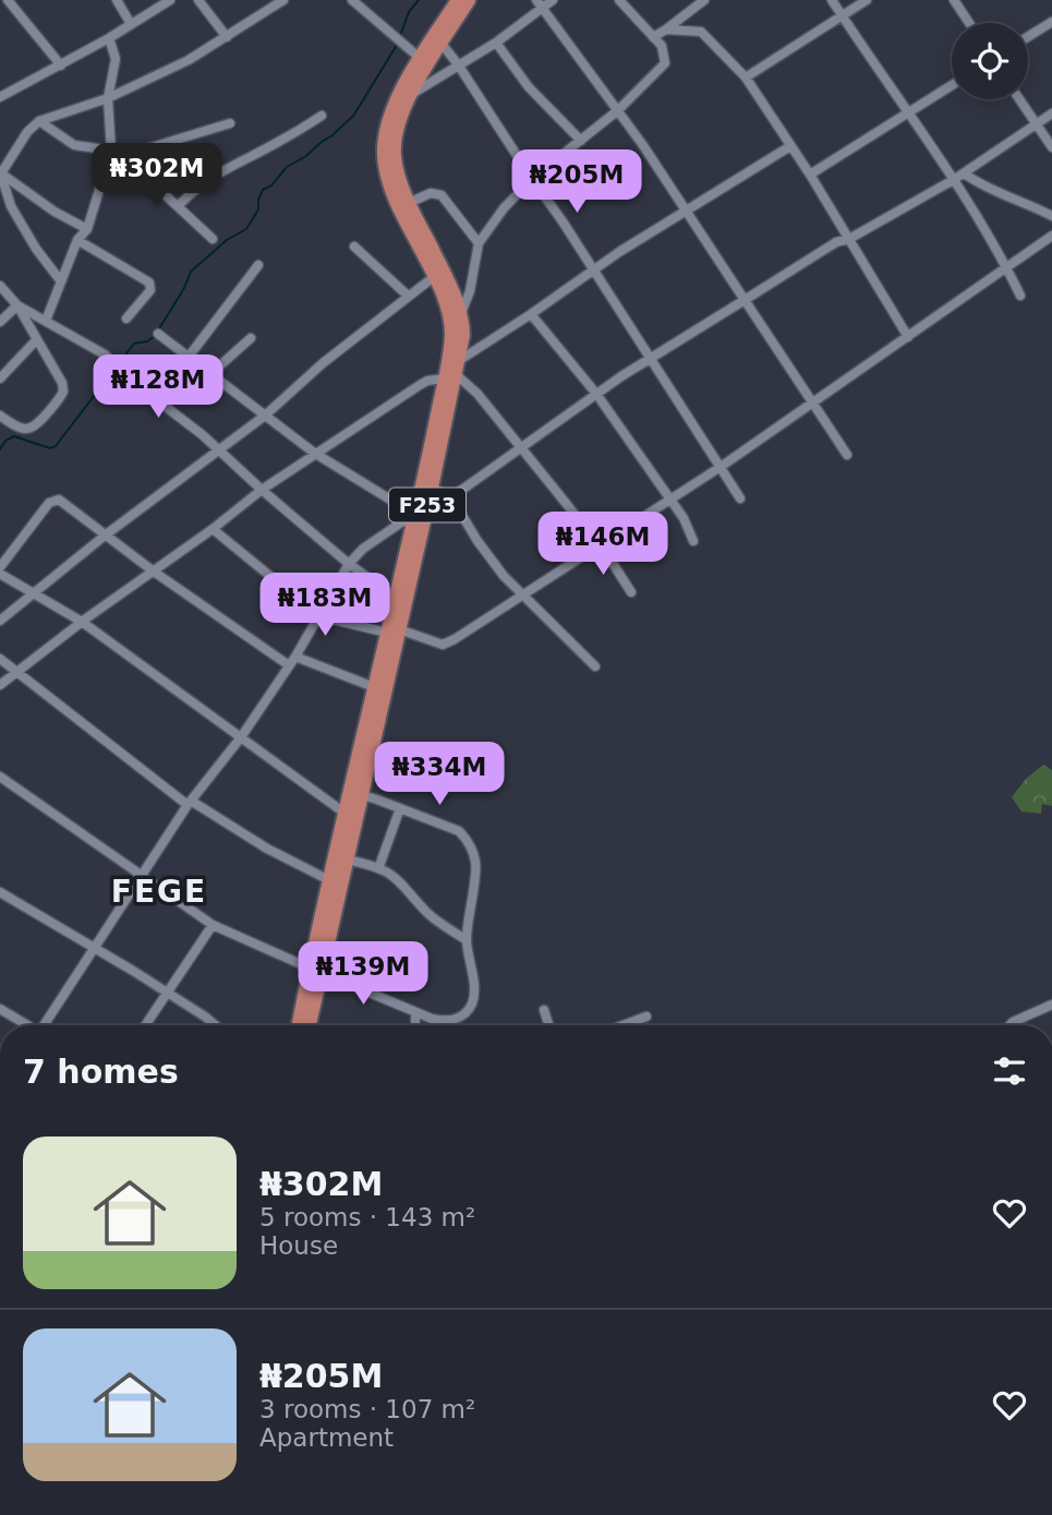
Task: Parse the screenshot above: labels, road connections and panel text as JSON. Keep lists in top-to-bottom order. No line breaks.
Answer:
{"streets":{"main road":["F253"]},"districts":["FEGE"],"page":{"price":["₦302M","₦205M","₦128M","₦146M","₦183M","₦334M","₦139M"],"heading":"7 homes","list":[{"name":"₦302M","note":"5 rooms · 143 m² · House"},{"name":"₦205M","note":"3 rooms · 107 m² · Apartment"}]}}
